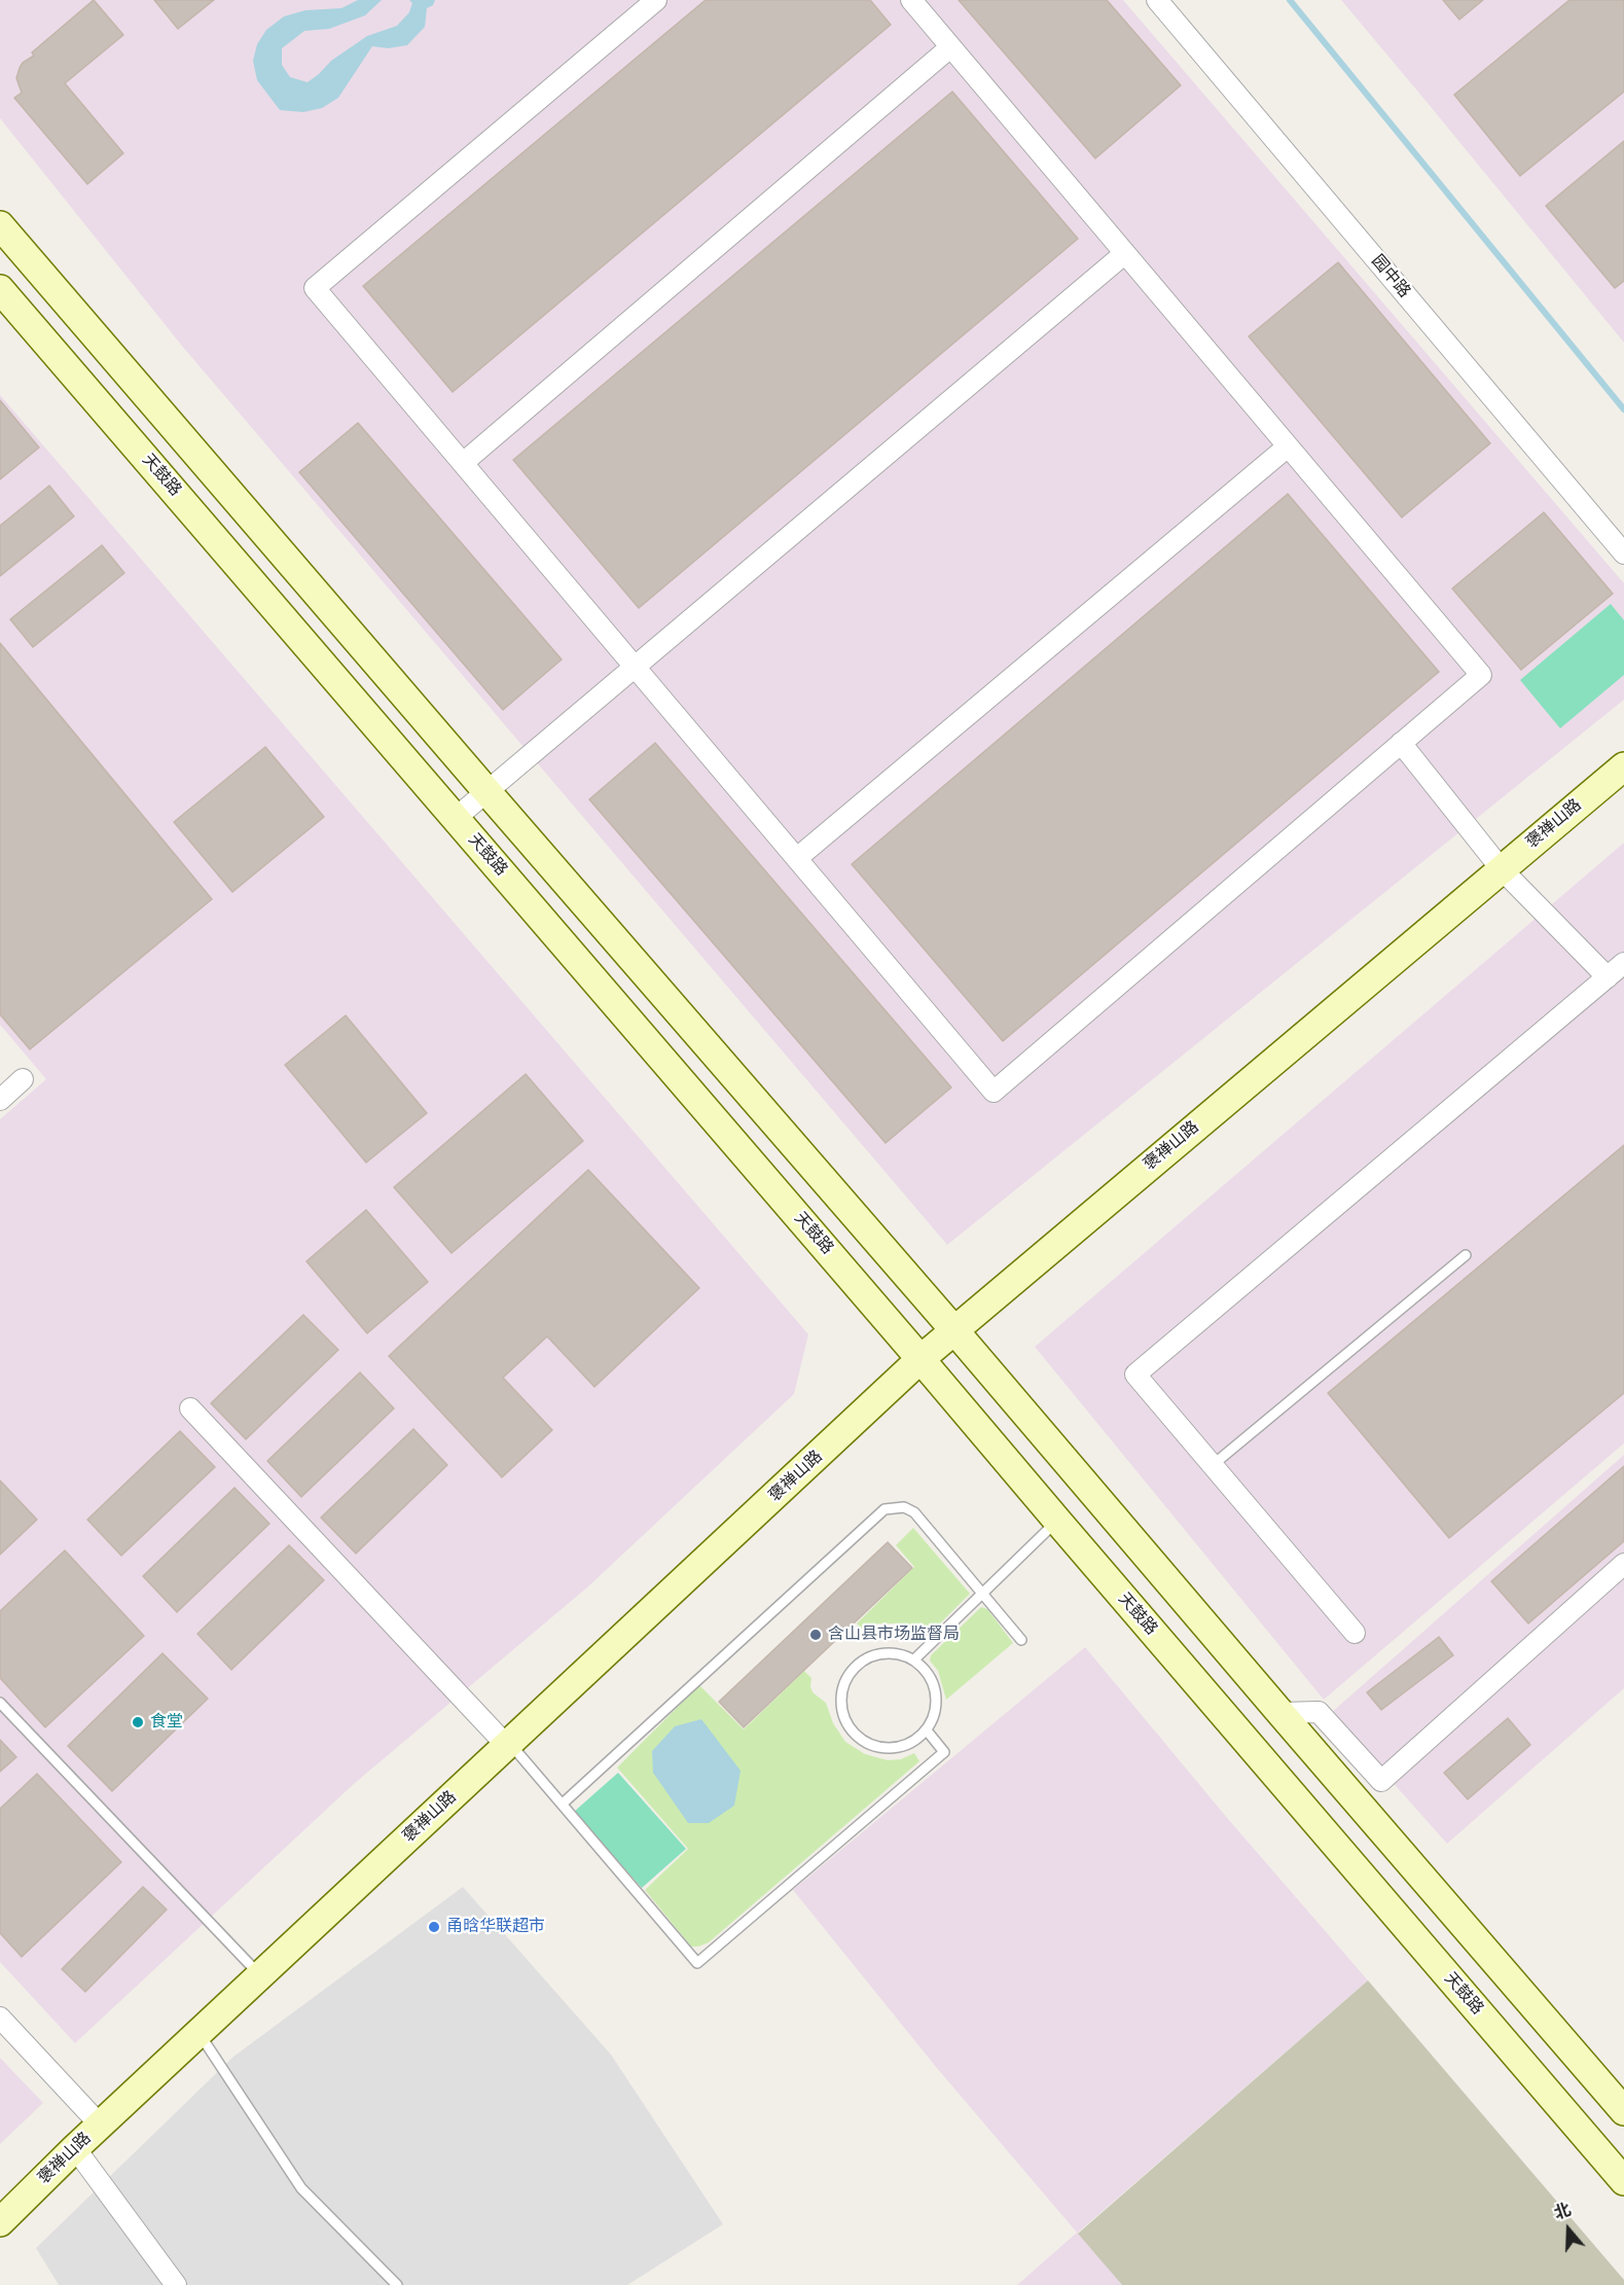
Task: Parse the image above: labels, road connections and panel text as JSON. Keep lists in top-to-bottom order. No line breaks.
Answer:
{"streets":{"main road":["天鼓路","褒禅山路"],"street":["园中路"]},"crossings":[["天鼓路","褒禅山路"]],"places":["含山县市场监督局","食堂","甬晗华联超市"],"north":"top"}
